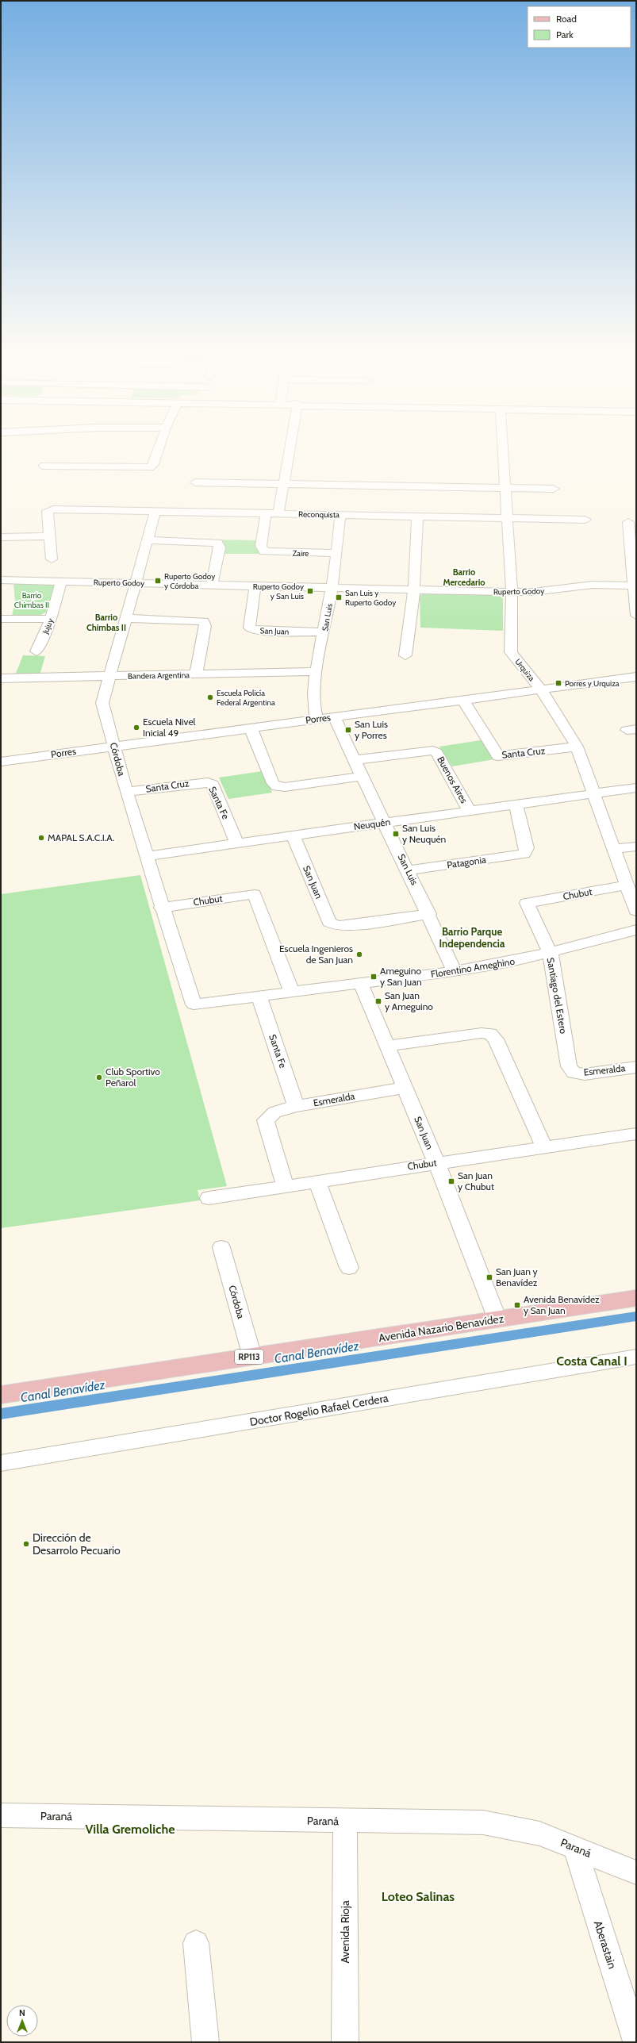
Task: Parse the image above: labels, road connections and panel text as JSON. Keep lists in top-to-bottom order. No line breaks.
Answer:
{"streets":{"main road":["Avenida Nazario Benavídez","RP113"],"street":["Reconquista","Zaire","Ruperto Godoy","San Luis","Jujuy","San Juan","Urquiza","Bandera Argentina","Porres","Santa Cruz","Córdoba","Buenos Aires","Santa Fe","Neuquén","Patagonia","Chubut","Florentino Ameghino","Santiago del Estero","Esmeralda","Doctor Rogelio Rafael Cerdera","Paraná","Avenida Rioja","Aberastain"]},"crossings":[["Reconquista","Zaire"],["Reconquista","San Luis"],["Reconquista","Urquiza"],["Reconquista","Córdoba"],["Zaire","San Luis"],["Ruperto Godoy","San Luis"],["Ruperto Godoy","Jujuy"],["Ruperto Godoy","San Juan"],["Ruperto Godoy","Urquiza"],["Ruperto Godoy","Córdoba"],["San Luis","San Juan"],["San Luis","Bandera Argentina"],["San Luis","Porres"],["San Luis","Buenos Aires"],["San Luis","Neuquén"],["San Luis","Patagonia"],["San Luis","Florentino Ameghino"],["San Juan","Neuquén"],["San Juan","Chubut"],["San Juan","Florentino Ameghino"],["San Juan","Esmeralda"],["San Juan","Avenida Nazario Benavídez"],["Urquiza","Porres"],["Urquiza","Santa Cruz"],["Urquiza","Neuquén"],["Urquiza","Chubut"],["Bandera Argentina","Córdoba"],["Porres","Santa Cruz"],["Porres","Córdoba"],["Santa Cruz","Córdoba"],["Santa Cruz","Santa Fe"],["Córdoba","Neuquén"],["Córdoba","Chubut"],["Córdoba","Florentino Ameghino"],["Córdoba","Avenida Nazario Benavídez"],["Buenos Aires","Neuquén"],["Santa Fe","Neuquén"],["Santa Fe","Florentino Ameghino"],["Santa Fe","Esmeralda"],["Neuquén","Patagonia"],["Chubut","Florentino Ameghino"],["Chubut","Santiago del Estero"],["Chubut","Esmeralda"],["Florentino Ameghino","Santiago del Estero"],["Santiago del Estero","Esmeralda"],["Paraná","Avenida Rioja"],["Paraná","Aberastain"]],"districts":["Barrio Mercedario","Barrio Chimbas II","Barrio Parque Independencia","Costa Canal I","Villa Gremoliche","Loteo Salinas"],"water":["Canal Benavídez"],"parks":["Barrio Chimbas II"],"places":{"transit":["Ruperto Godoy y Córdoba","Ruperto Godoy y San Luis","San Luis y Ruperto Godoy","Porres y Urquiza","San Luis y Porres","San Luis y Neuquén","Ameguino y San Juan","San Juan y Ameguino","San Juan y Chubut","San Juan y Benavídez","Avenida Benavídez y San Juan"],"other":["Escuela Policía Federal Argentina","Escuela Nivel Inicial 49","MAPAL S.A.C.I.A.","Escuela Ingenieros de San Juan","Club Sportivo Peñarol","Dirección de Desarrolo Pecuario"]},"legend":["Road","Park"],"north":"top"}
